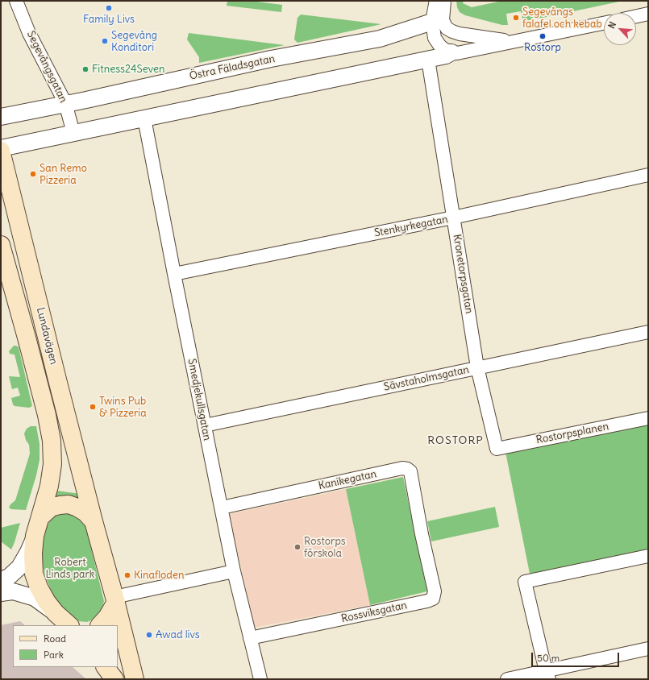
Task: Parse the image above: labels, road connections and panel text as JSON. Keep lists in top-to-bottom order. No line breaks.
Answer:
{"streets":{"main road":["Lundavägen"],"street":["Segevångsgatan","Östra Fäladsgatan","Stenkyrkegatan","Kronetorpsgatan","Sävstaholmsgatan","Smedjekullsgatan","Rostorpsplanen","Kanikegatan","Rossviksgatan"]},"crossings":[["Segevångsgatan","Östra Fäladsgatan"],["Stenkyrkegatan","Kronetorpsgatan"],["Stenkyrkegatan","Smedjekullsgatan"],["Kronetorpsgatan","Sävstaholmsgatan"],["Kronetorpsgatan","Rostorpsplanen"],["Sävstaholmsgatan","Smedjekullsgatan"],["Smedjekullsgatan","Kanikegatan"],["Smedjekullsgatan","Rossviksgatan"],["Kanikegatan","Rossviksgatan"]],"districts":["ROSTORP"],"parks":["Robert Linds park"],"places":["Family Livs","Segevångs falafel och kebab","Rostorp","Segevång Konditori","Fitness24Seven","San Remo Pizzeria","Twins Pub & Pizzeria","Rostorps förskola","Kinafloden","Awad livs"],"legend":["Road","Park"],"scale_bar":"50 m","north":"top left"}
